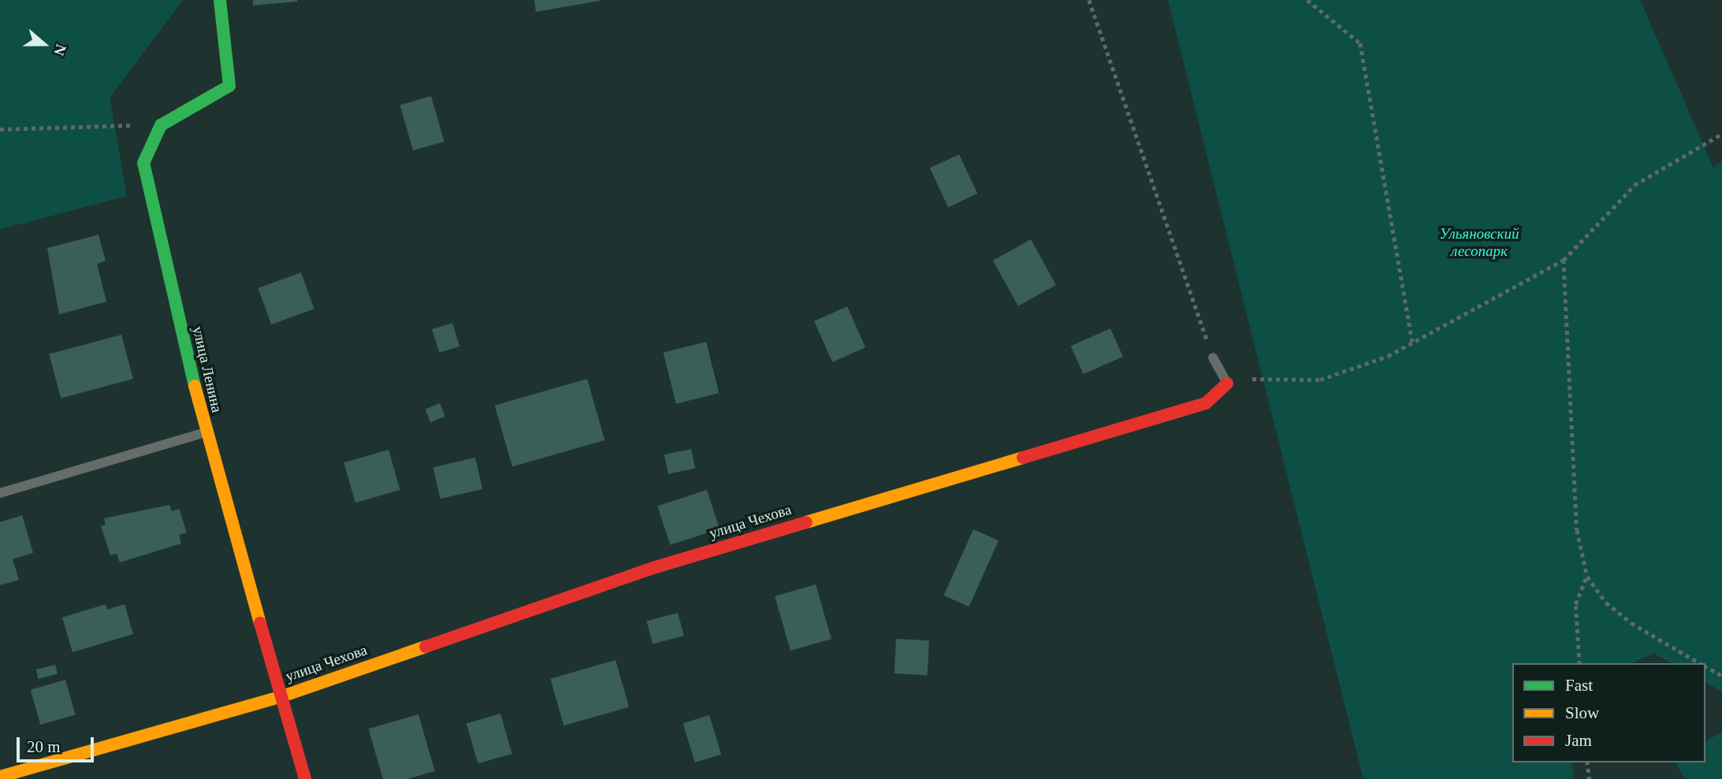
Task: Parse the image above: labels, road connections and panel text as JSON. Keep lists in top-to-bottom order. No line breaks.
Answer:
{"streets":{"street":["улица Ленина","улица Чехова"]},"crossings":[["улица Ленина","улица Чехова"]],"parks":["Ульяновский лесопарк"],"legend":["Fast","Slow","Jam"],"scale_bar":"20 m","north":"right"}
